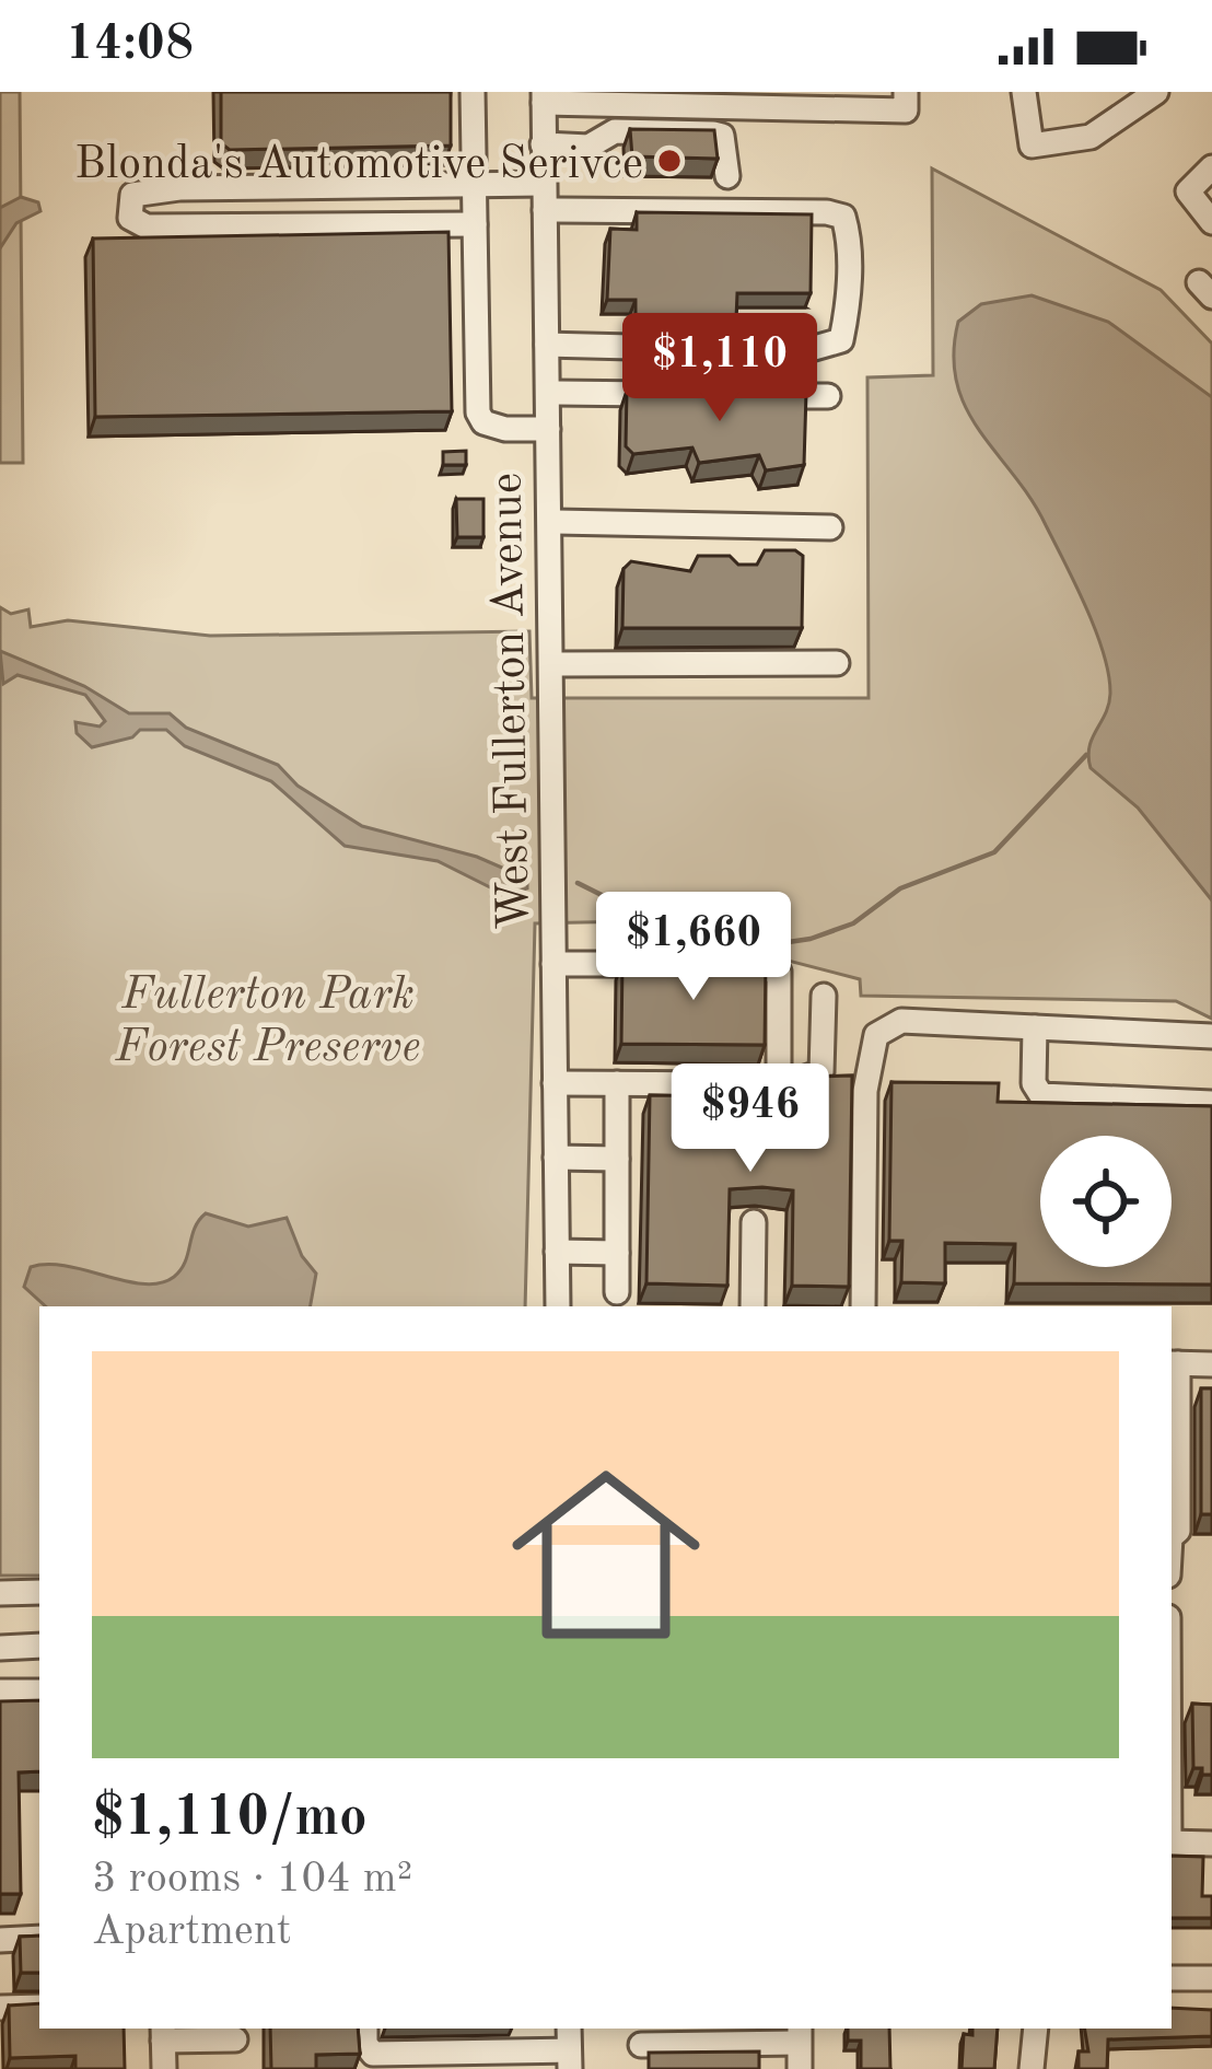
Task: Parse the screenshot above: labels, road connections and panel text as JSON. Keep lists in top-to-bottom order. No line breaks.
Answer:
{"streets":{"street":["West Fullerton Avenue"]},"parks":["Fullerton Park Forest Preserve"],"places":["Blonda's Automotive Serivce"],"page":{"status":"14:08","price":["$1,110","$1,660","$946"],"list":[{"name":"$1,110/mo","note":"3 rooms · 104 m² · Apartment"}]}}
